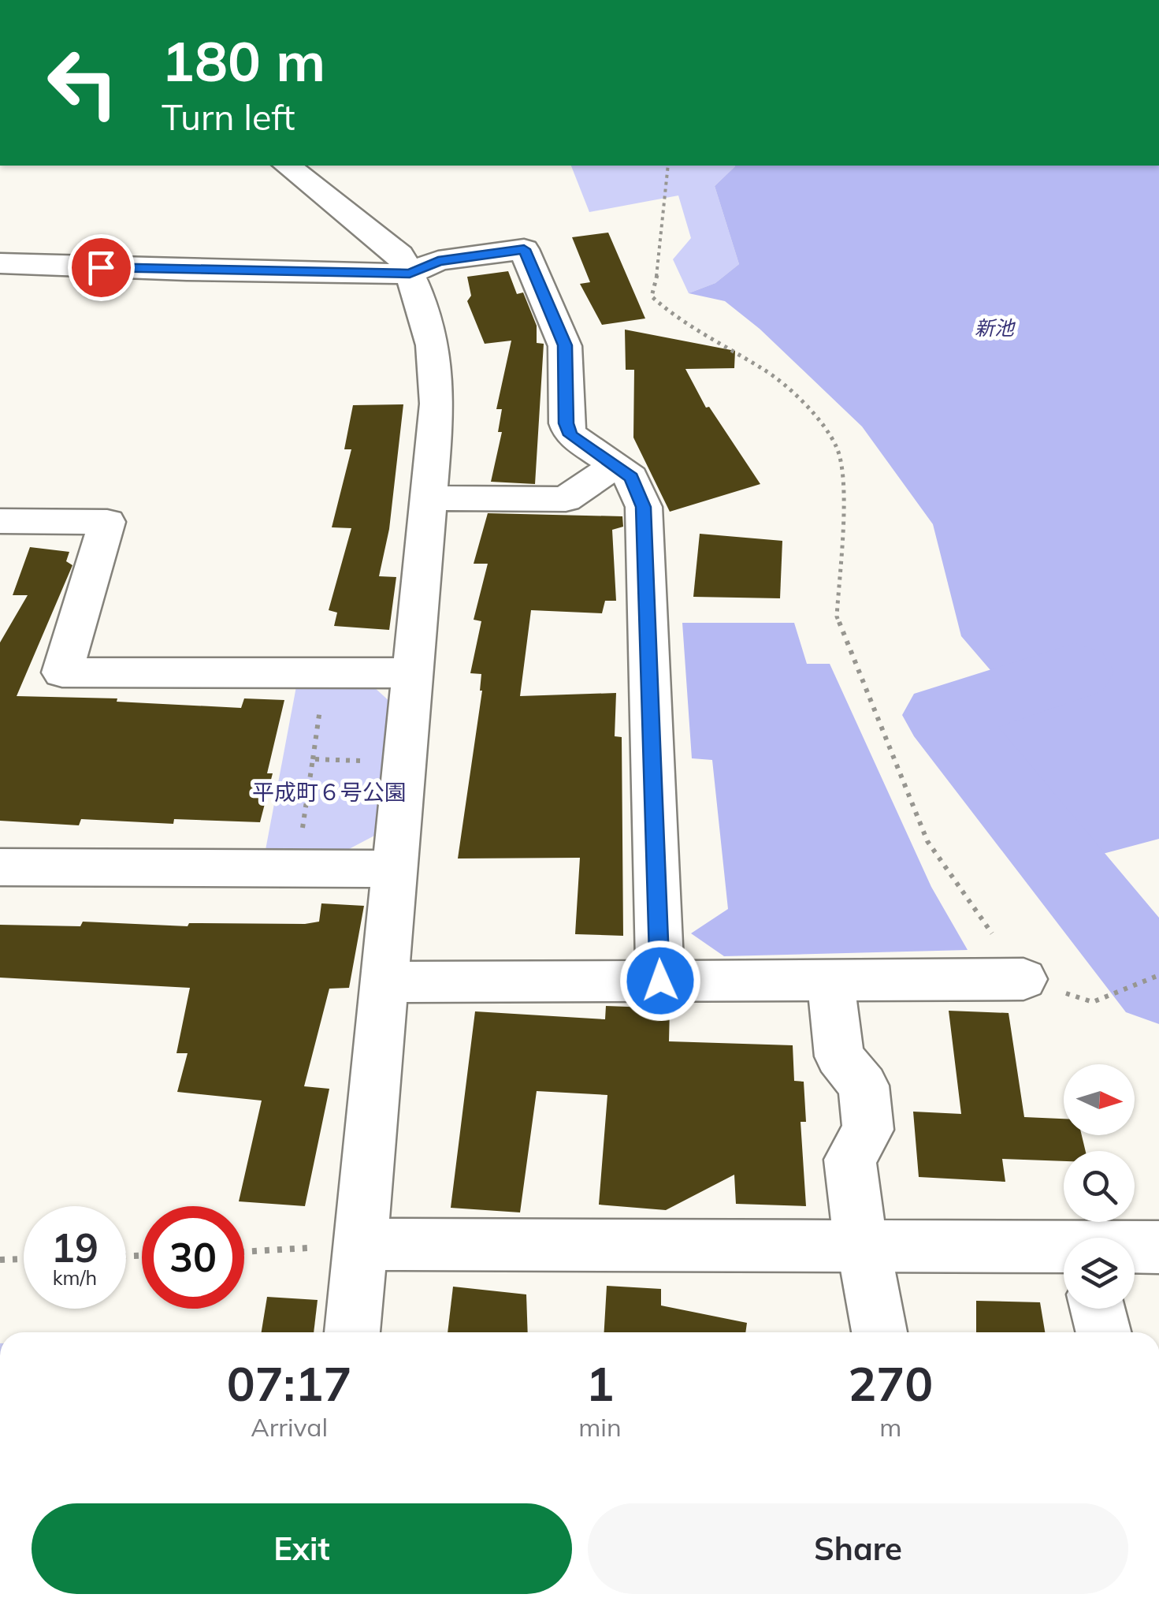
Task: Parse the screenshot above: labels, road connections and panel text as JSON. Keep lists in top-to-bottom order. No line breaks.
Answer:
{"water":["新池"],"parks":["平成町６号公園"],"north":"right","page":{"turn":["180 m","Turn left"],"speed":"19 km/h","limit":"30","eta":["07:17","Arrival","1","min","270","m"],"buttons":["Exit","Share"]}}
